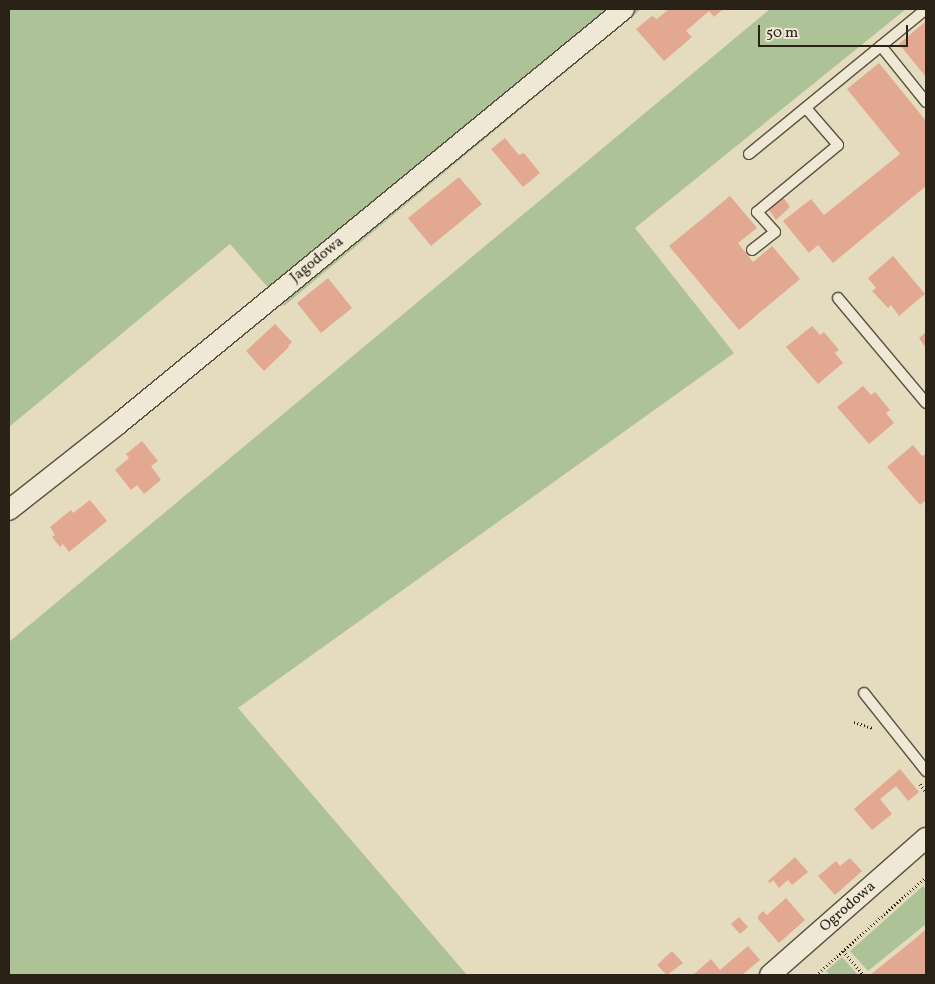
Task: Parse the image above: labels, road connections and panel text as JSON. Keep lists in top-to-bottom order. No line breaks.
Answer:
{"streets":{"street":["Jagodowa","Ogrodowa"]},"scale_bar":"50 m"}
